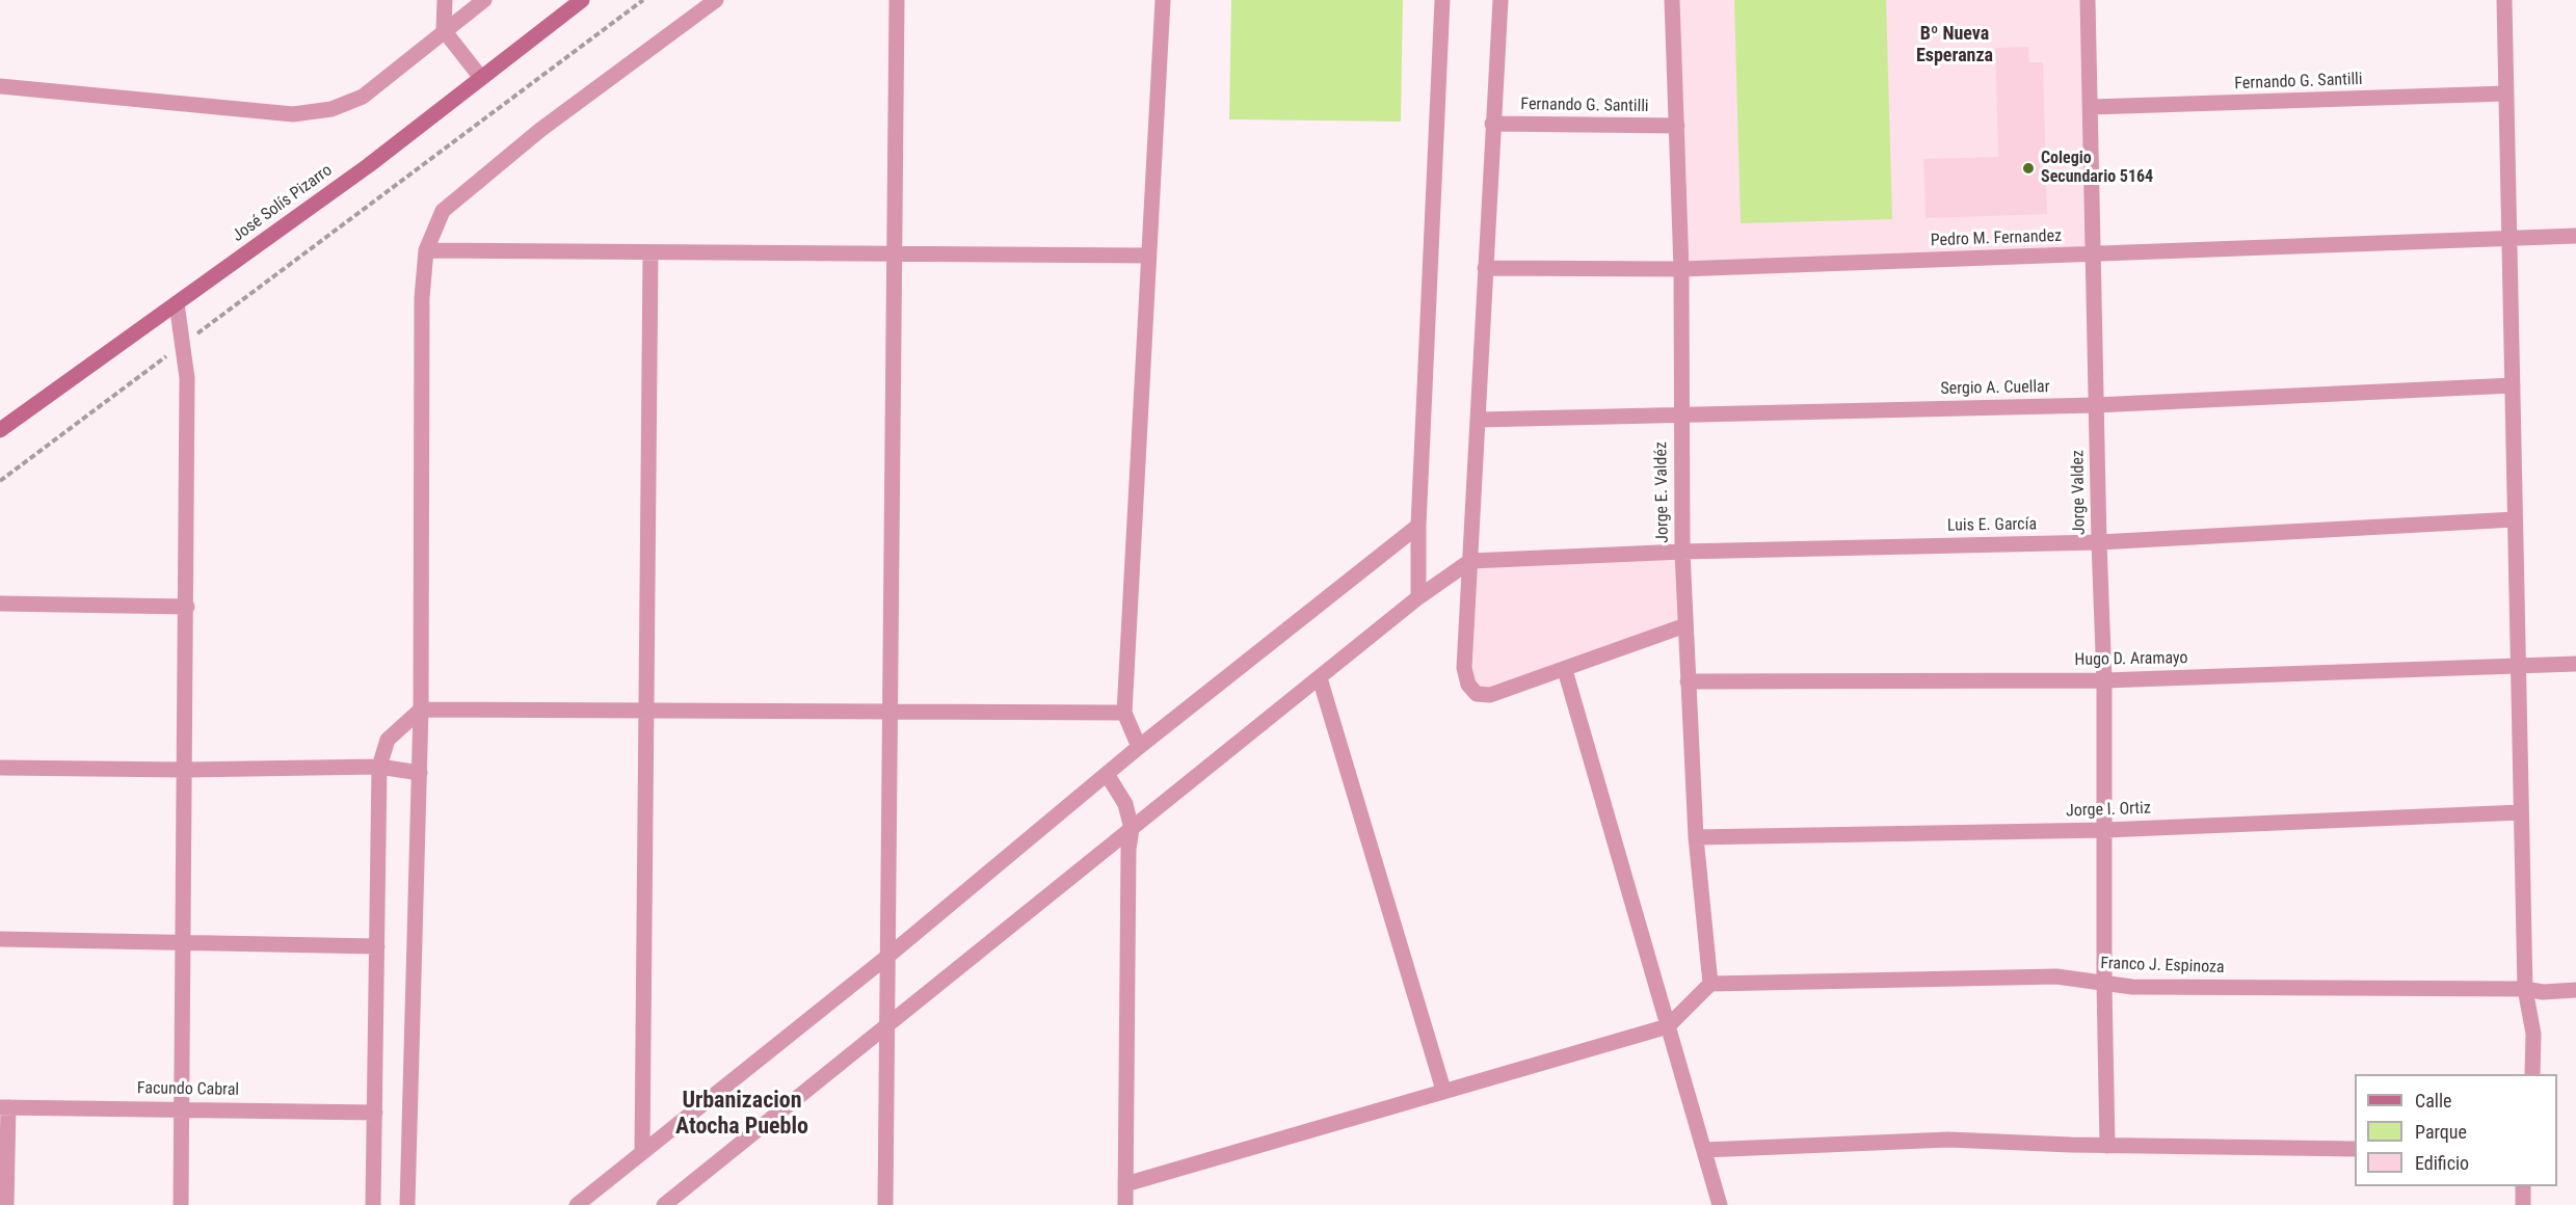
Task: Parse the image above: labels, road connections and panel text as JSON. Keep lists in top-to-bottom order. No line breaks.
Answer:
{"streets":{"main road":["José Solís Pizarro"],"street":["Fernando G. Santilli","Pedro M. Fernandez","Sergio A. Cuellar","Jorge E. Valdéz","Jorge Valdez","Luis E. García","Hugo D. Aramayo","Jorge I. Ortiz","Franco J. Espinoza","Facundo Cabral"]},"crossings":[["Fernando G. Santilli","Jorge E. Valdéz"],["Fernando G. Santilli","Jorge Valdez"],["Pedro M. Fernandez","Jorge E. Valdéz"],["Pedro M. Fernandez","Jorge Valdez"],["Sergio A. Cuellar","Jorge E. Valdéz"],["Sergio A. Cuellar","Jorge Valdez"],["Jorge E. Valdéz","Luis E. García"],["Jorge E. Valdéz","Hugo D. Aramayo"],["Jorge E. Valdéz","Jorge I. Ortiz"],["Jorge E. Valdéz","Franco J. Espinoza"],["Jorge Valdez","Luis E. García"],["Jorge Valdez","Hugo D. Aramayo"],["Jorge Valdez","Jorge I. Ortiz"],["Jorge Valdez","Franco J. Espinoza"]],"districts":["Bº Nueva Esperanza","Urbanizacion Atocha Pueblo"],"places":["Colegio Secundario 5164"],"legend":["Calle","Parque","Edificio"]}
